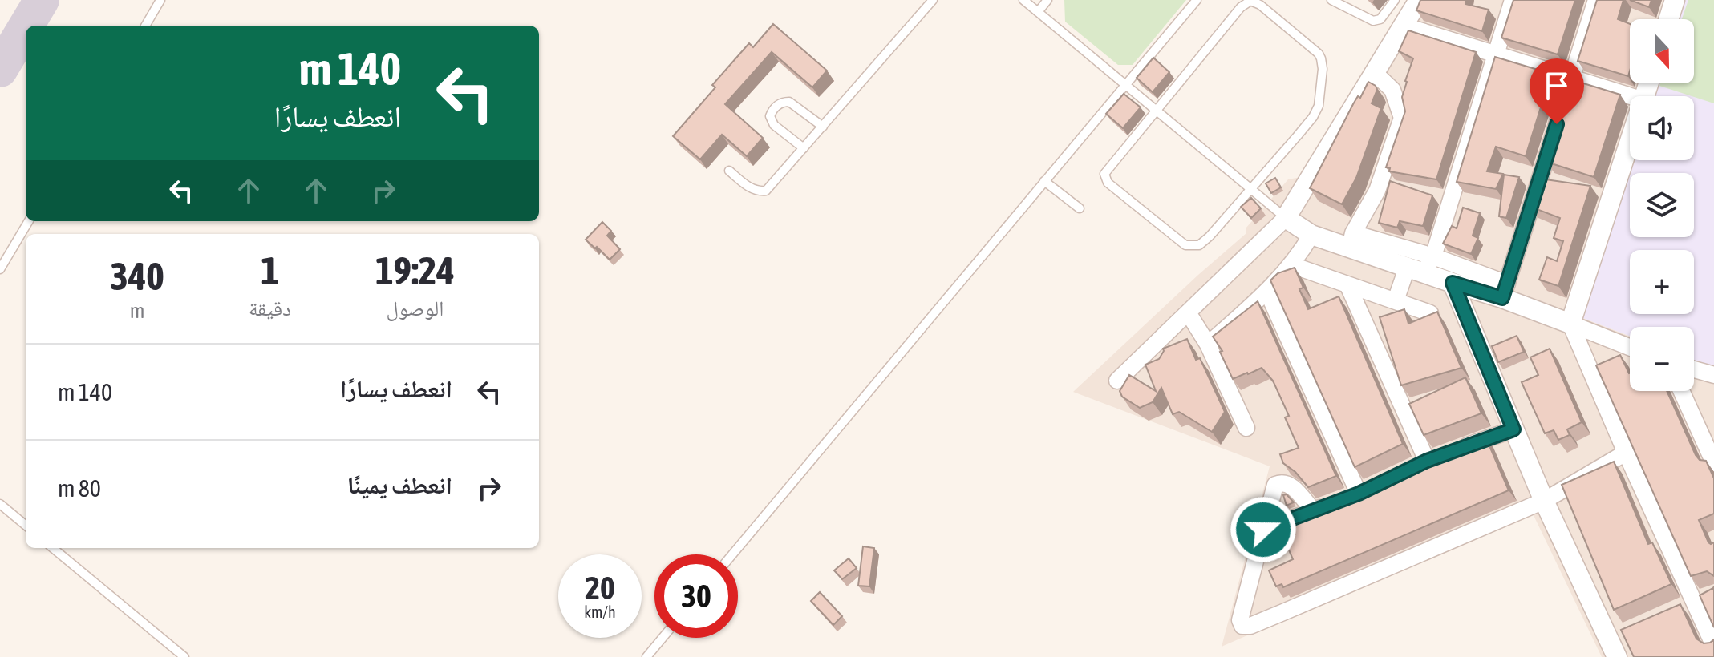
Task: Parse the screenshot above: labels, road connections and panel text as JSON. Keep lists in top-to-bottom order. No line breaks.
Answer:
{"north":"bottom","page":{"map_buttons":["+","−"],"turn":["140 m","انعطف يسارًا"],"eta":["19:24","الوصول","1","دقيقة","340","m"],"list":[{"name":"انعطف يسارًا","value":"140 m"},{"name":"انعطف يمينًا","value":"80 m"}],"speed":"20 km/h","limit":"30"}}
